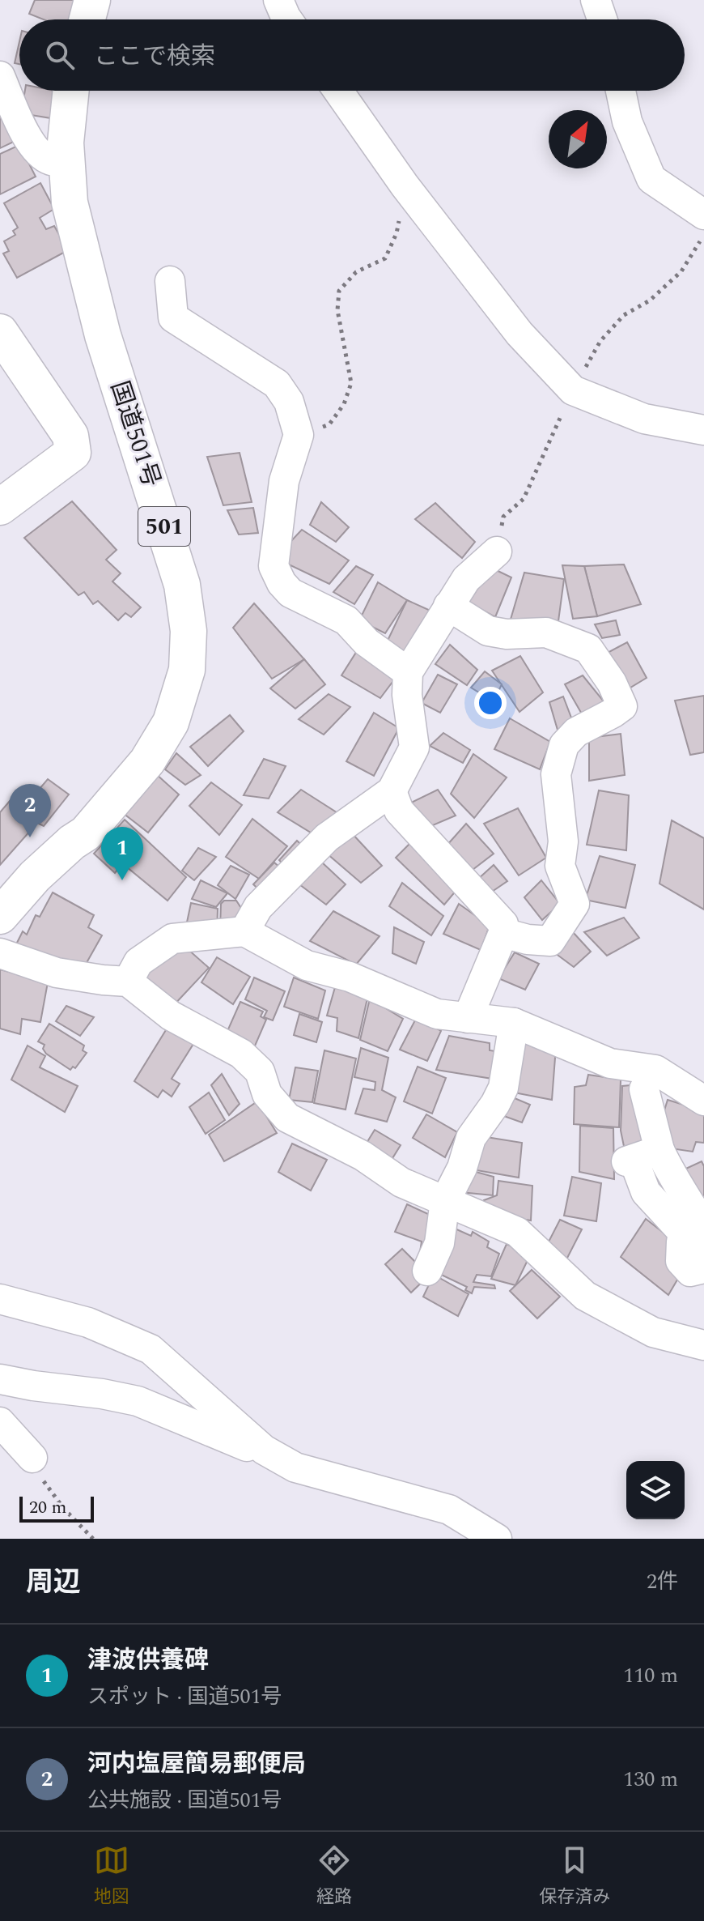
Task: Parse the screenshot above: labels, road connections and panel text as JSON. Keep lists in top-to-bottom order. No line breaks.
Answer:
{"streets":{"main road":["国道501号","501"]},"scale_bar":"20 m","north":"top right","page":{"search":"ここで検索","pins":["2","1"],"scale":"20 m","heading":["周辺","2件"],"list":[{"mark":"1","name":"津波供養碑","note":"スポット · 国道501号","value":"110 m"},{"mark":"2","name":"河内塩屋簡易郵便局","note":"公共施設 · 国道501号","value":"130 m"}],"nav":["地図","経路","保存済み"]}}
